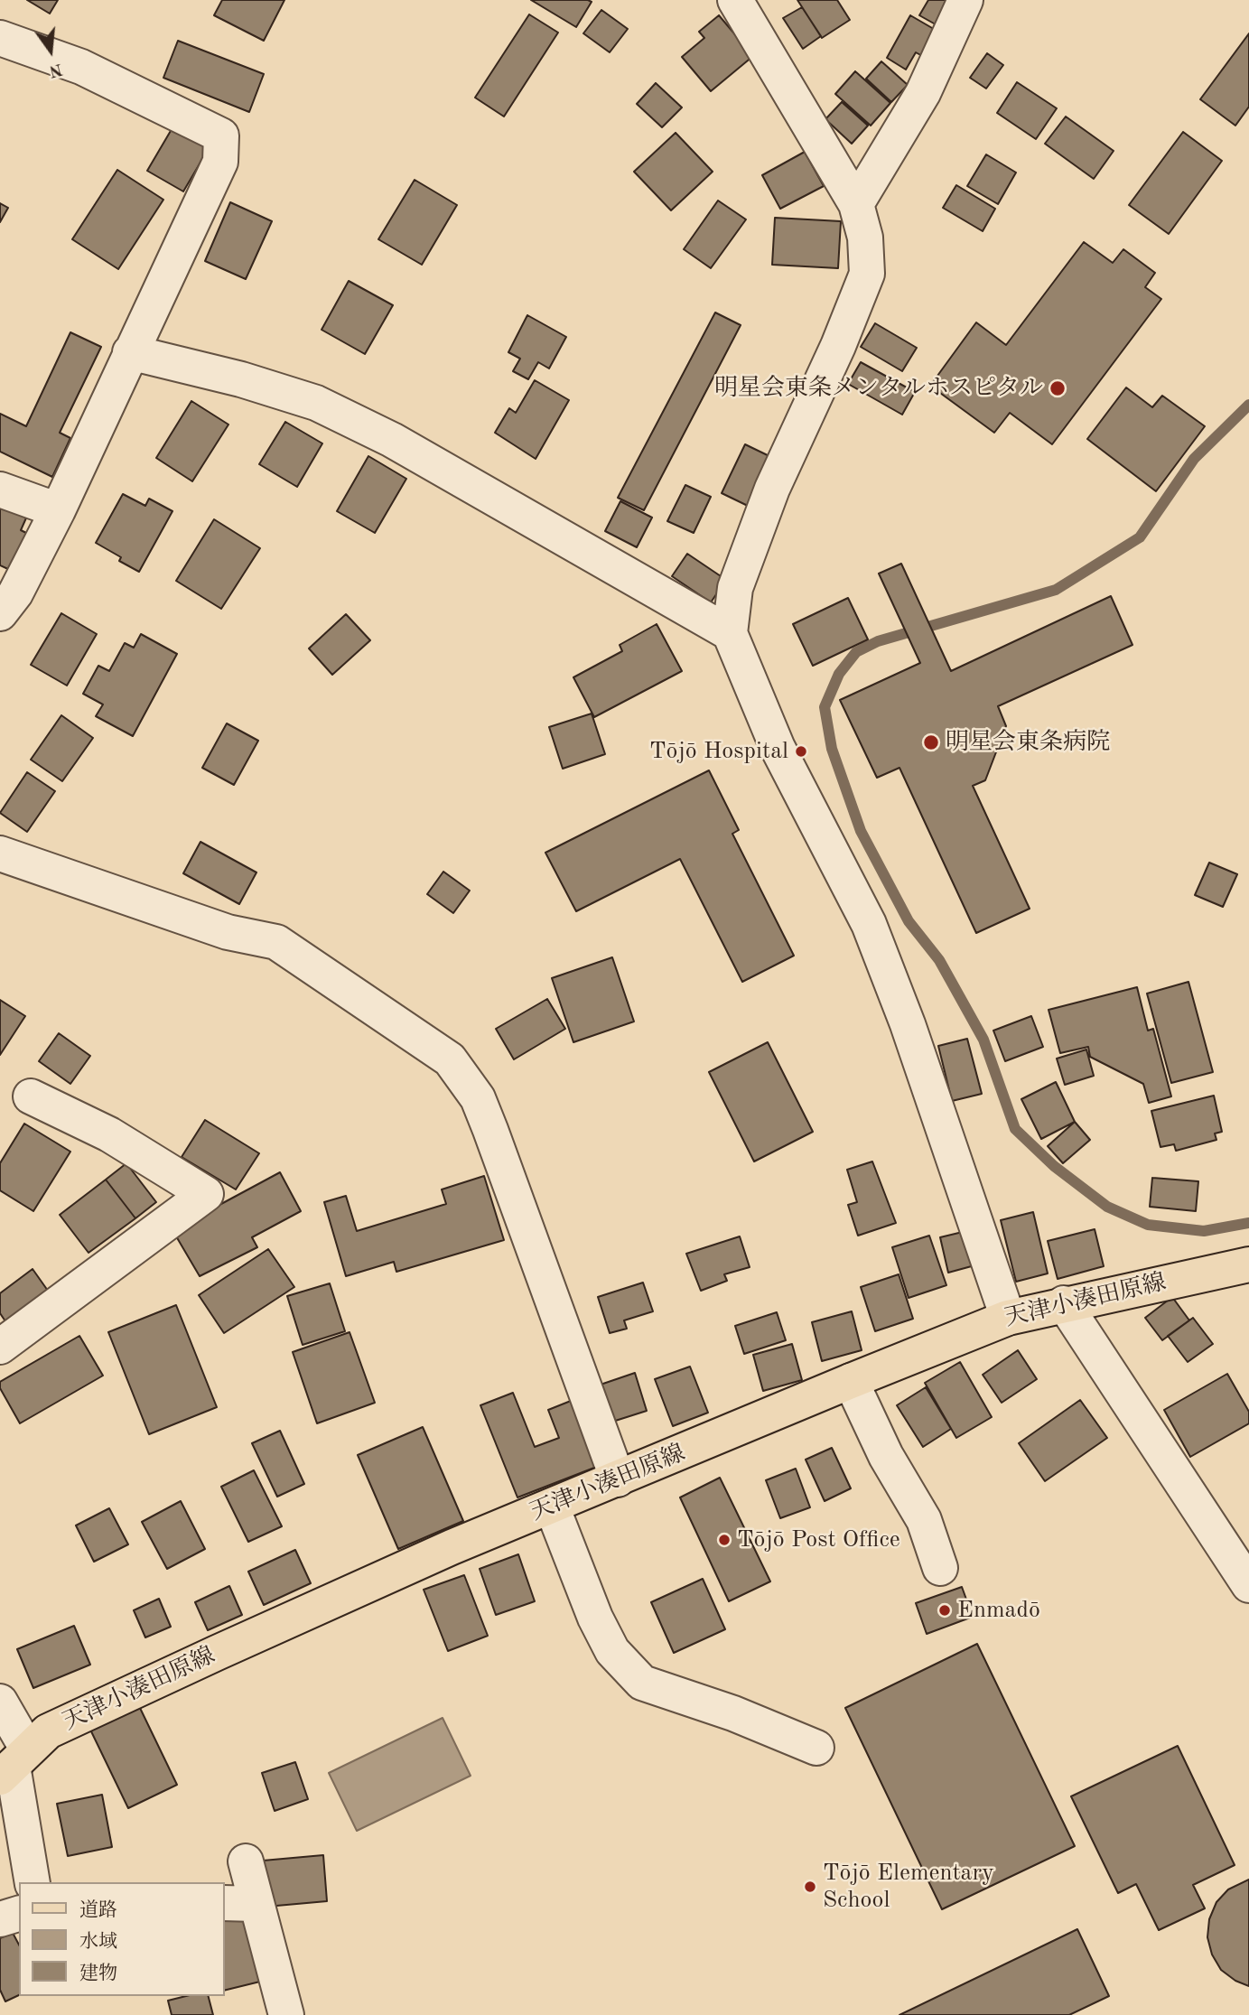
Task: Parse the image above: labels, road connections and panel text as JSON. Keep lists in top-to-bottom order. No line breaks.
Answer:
{"streets":{"main road":["天津小湊田原線"]},"places":["明星会東条メンタルホスピタル","明星会東条病院","Tōjō Hospital","Tōjō Post Office","Enmadō","Tōjō Elementary School"],"legend":["道路","水域","建物"],"north":"bottom"}
